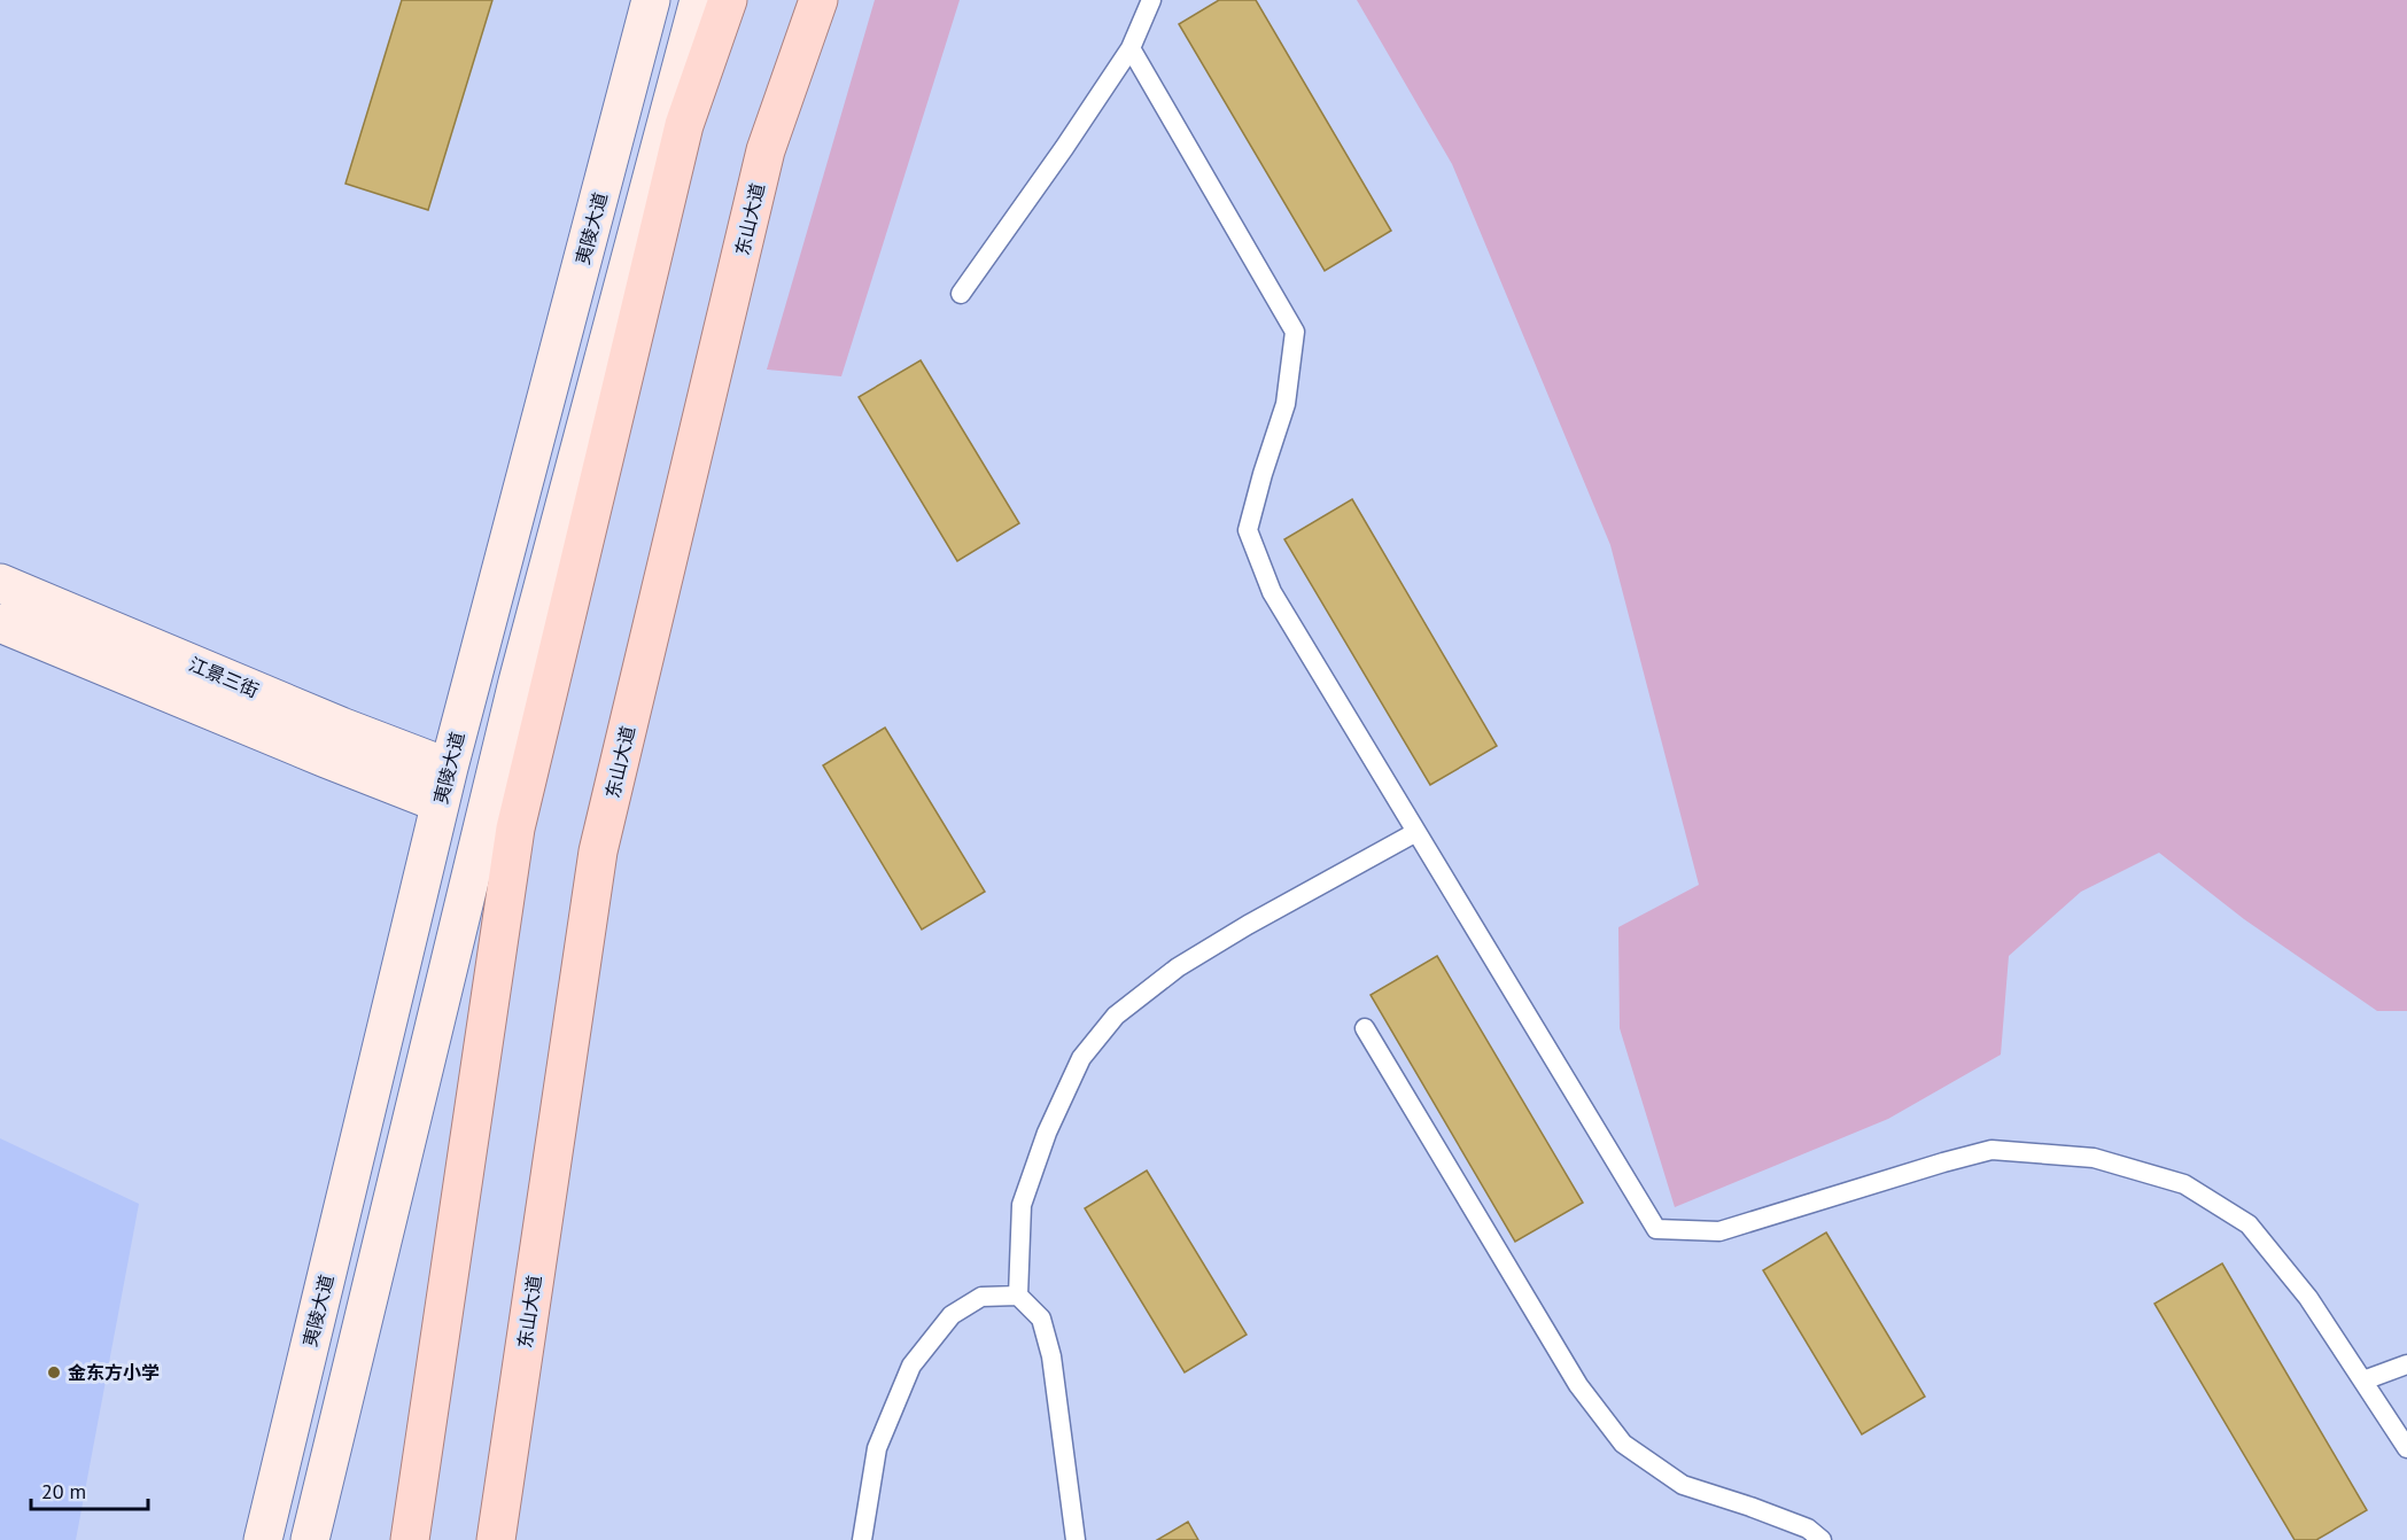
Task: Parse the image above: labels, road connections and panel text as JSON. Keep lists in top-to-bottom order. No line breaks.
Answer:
{"streets":{"main road":["东山大道","夷陵大道","江景三街"]},"crossings":[["夷陵大道","江景三街"]],"places":["金东方小学"],"scale_bar":"20 m"}
